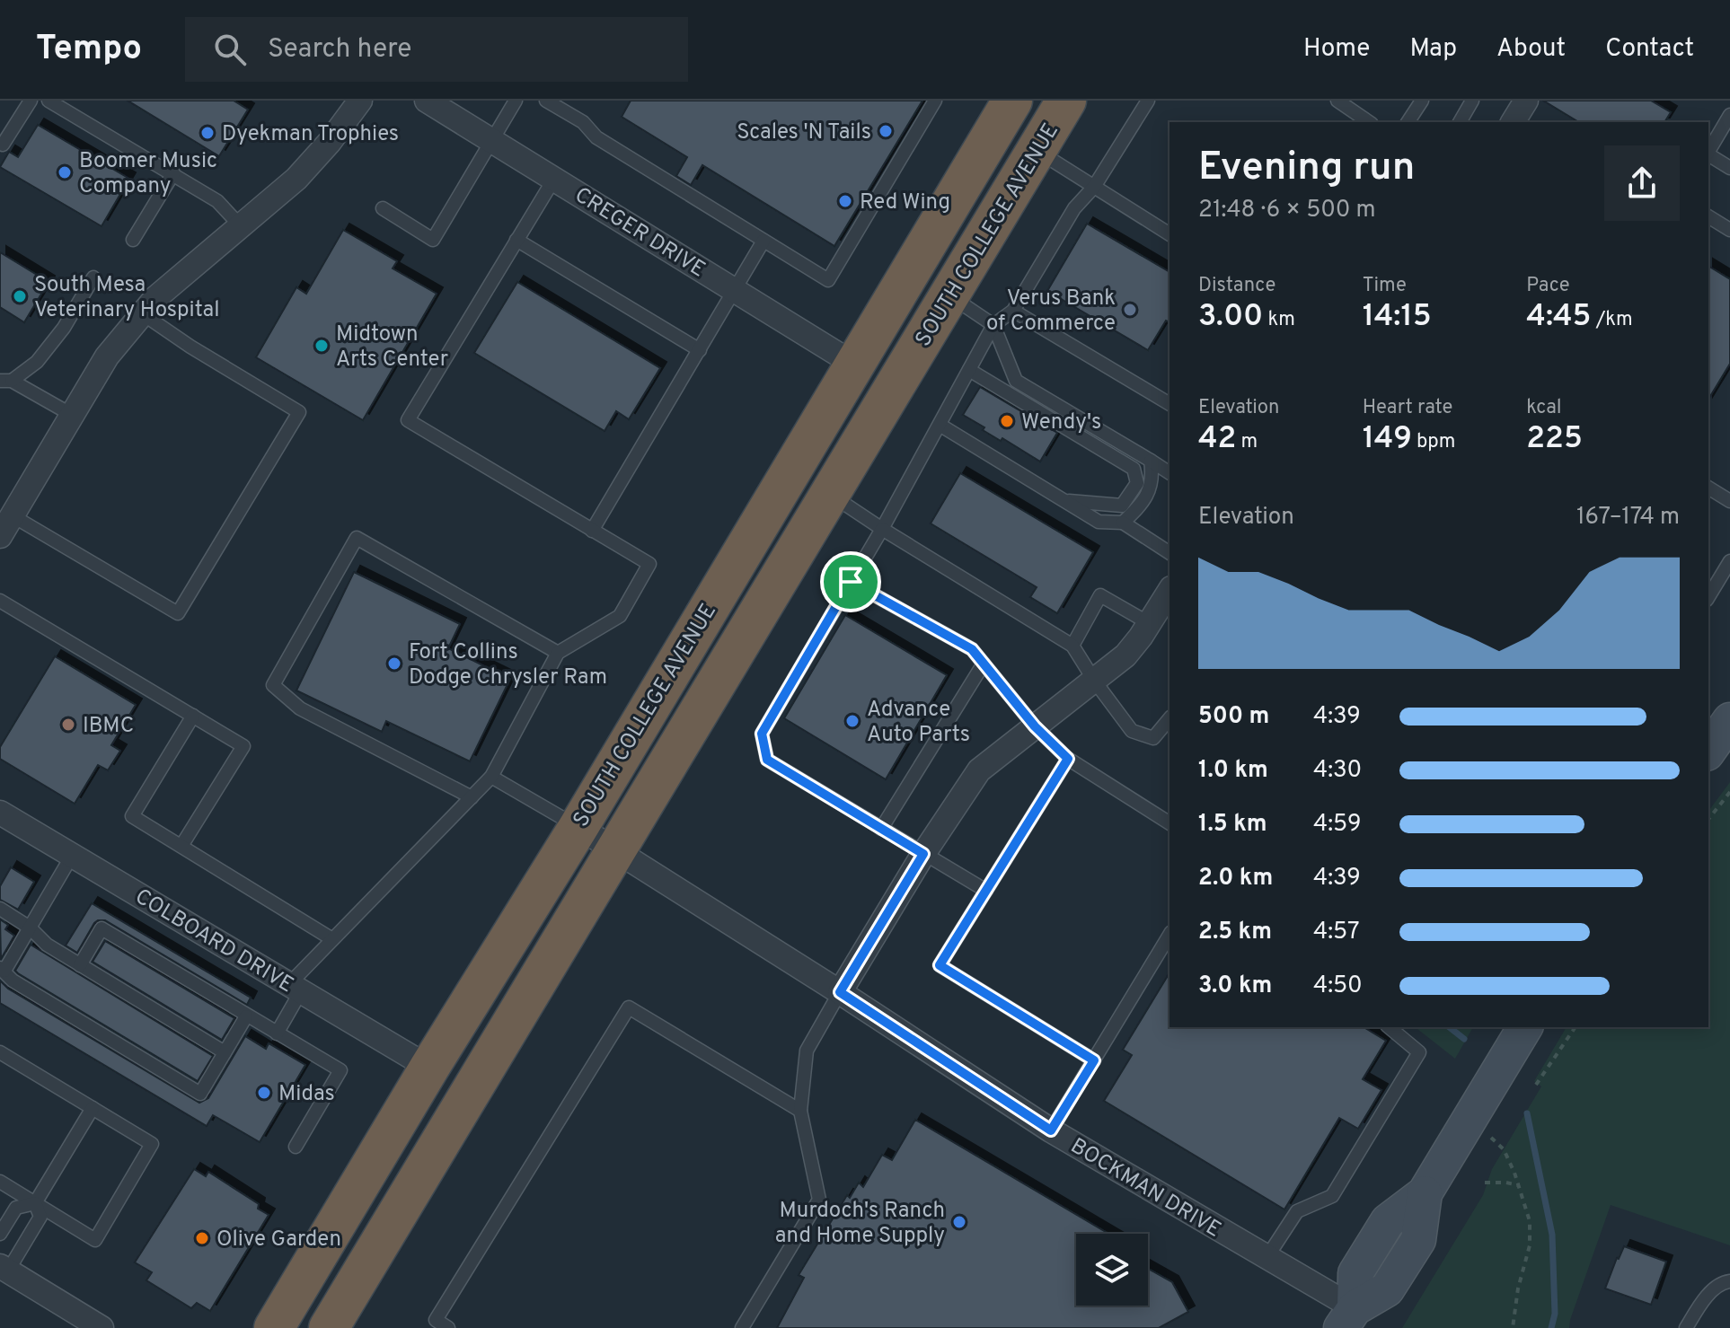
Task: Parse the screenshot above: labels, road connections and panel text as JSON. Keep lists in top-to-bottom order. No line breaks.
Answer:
{"streets":{"highway":["SOUTH COLLEGE AVENUE"],"street":["CREGER DRIVE","COLBOARD DRIVE","BOCKMAN DRIVE"]},"crossings":[["CREGER DRIVE","SOUTH COLLEGE AVENUE"],["SOUTH COLLEGE AVENUE","COLBOARD DRIVE"],["SOUTH COLLEGE AVENUE","BOCKMAN DRIVE"]],"places":["Scales 'N Tails","Dyekman Trophies","Boomer Music Company","Red Wing","South Mesa Veterinary Hospital","Verus Bank of Commerce","Midtown Arts Center","Wendy's","Fort Collins Dodge Chrysler Ram","Advance Auto Parts","IBMC","Midas","Murdoch's Ranch and Home Supply","Olive Garden"],"page":{"header":"Tempo","search":"Search here","nav":["Home","Map","About","Contact"],"heading":["Evening run","21:48 · 6 × 500 m"],"stats":[["Distance","3.00 km"],["Time","14:15"],["Pace","4:45 /km"],["Elevation","42 m"],["Heart rate","149 bpm"],["kcal","225"]],"chart":["Elevation","167–174 m"],"list":[{"name":"500 m","note":"4:39"},{"name":"1.0 km","note":"4:30"},{"name":"1.5 km","note":"4:59"},{"name":"2.0 km","note":"4:39"},{"name":"2.5 km","note":"4:57"},{"name":"3.0 km","note":"4:50"}]}}
